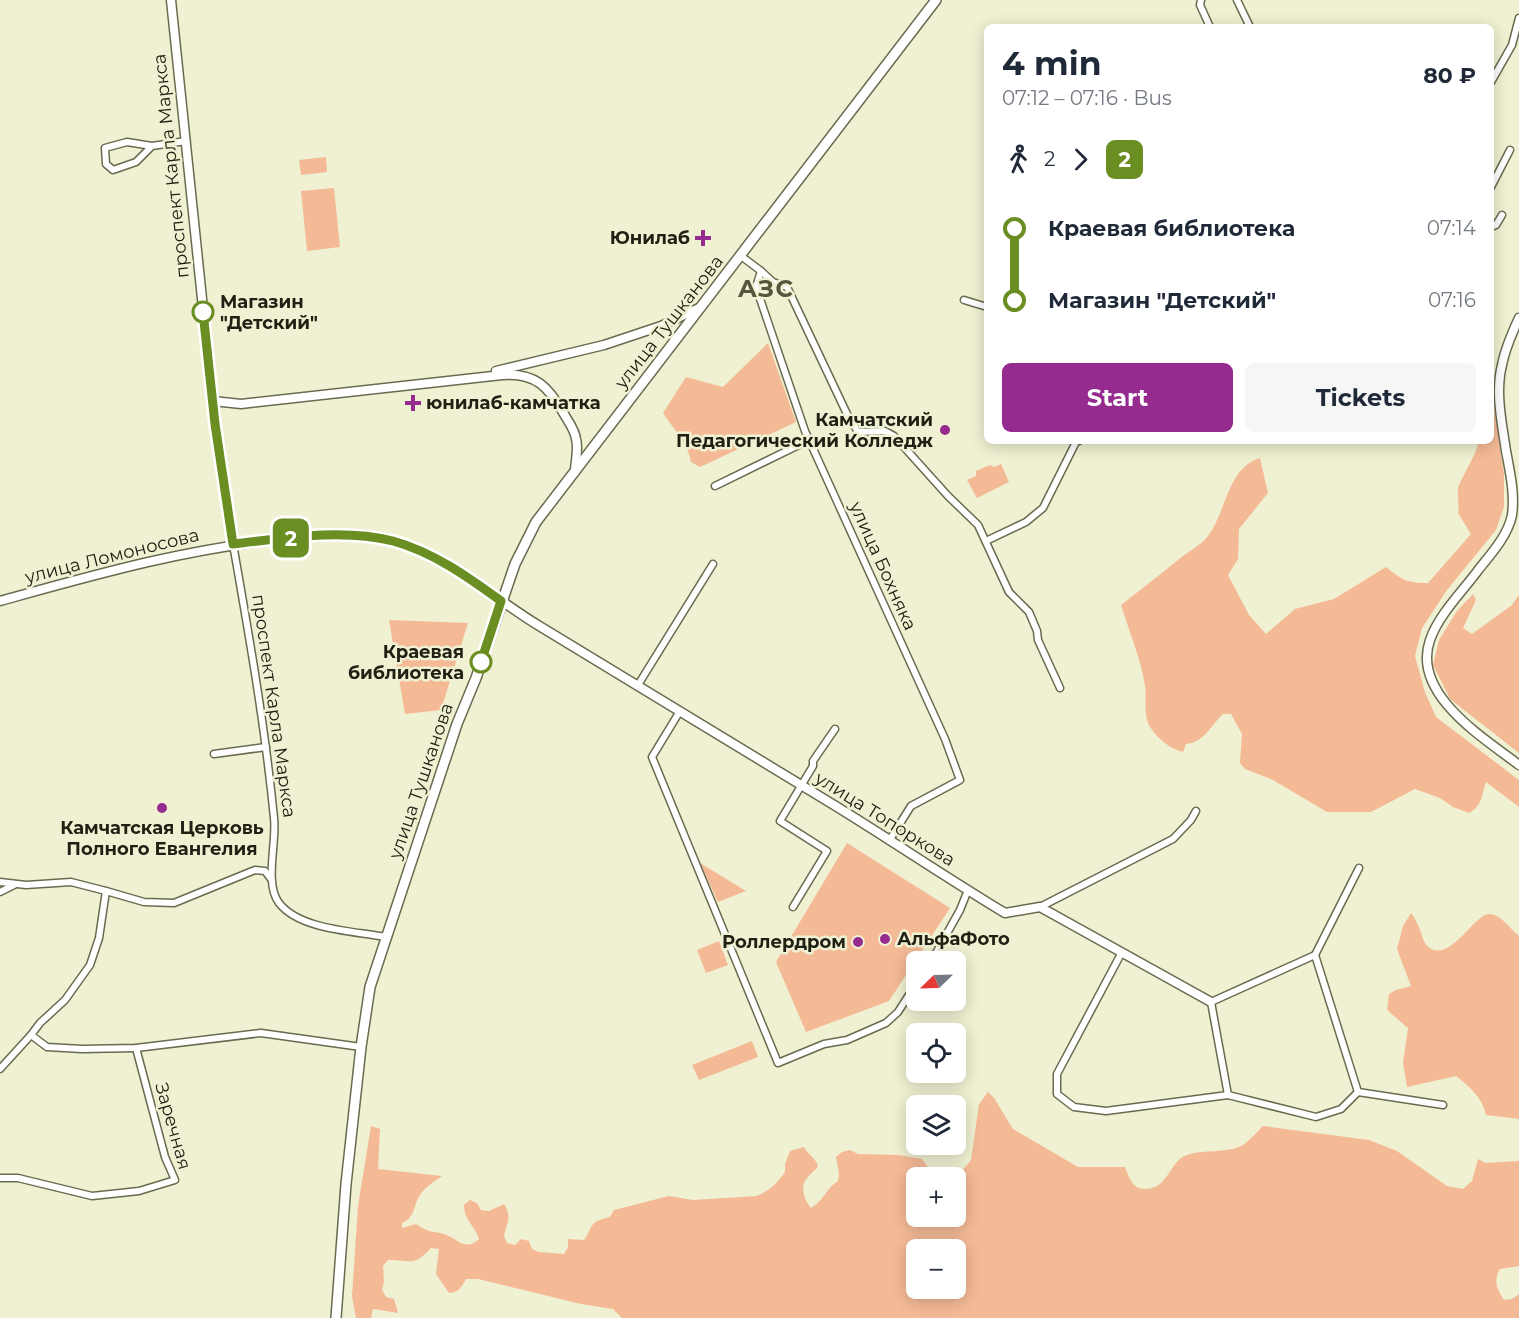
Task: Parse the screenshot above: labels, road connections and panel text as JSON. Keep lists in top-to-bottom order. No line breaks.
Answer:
{"streets":{"main road":["проспект Карла Маркса","улица Тушканова","улица Ломоносова","улица Топоркова"],"street":["улица Бохняка","Заречная"]},"crossings":[["проспект Карла Маркса","улица Тушканова"],["проспект Карла Маркса","улица Ломоносова"],["улица Тушканова","улица Ломоносова"],["улица Тушканова","улица Топоркова"],["улица Ломоносова","улица Топоркова"],["улица Бохняка","улица Топоркова"]],"districts":["АЗС"],"places":{"health":["Юнилаб","юнилаб-камчатка"],"other":["Магазин \"Детский\"","Камчатский Педагогический Колледж","Краевая библиотека","Камчатская Церковь Полного Евангелия","АльфаФото","Роллердром"]},"lines":["bus line 2"],"north":"bottom left","page":{"on_map":"2","heading":["4 min","07:12 – 07:16 · Bus","80 ₽"],"legs":["2","2"],"list":[{"name":"Краевая библиотека","value":"07:14"},{"name":"Магазин \"Детский\"","value":"07:16"}],"buttons":["Start","Tickets"],"map_buttons":["+","−"]}}
